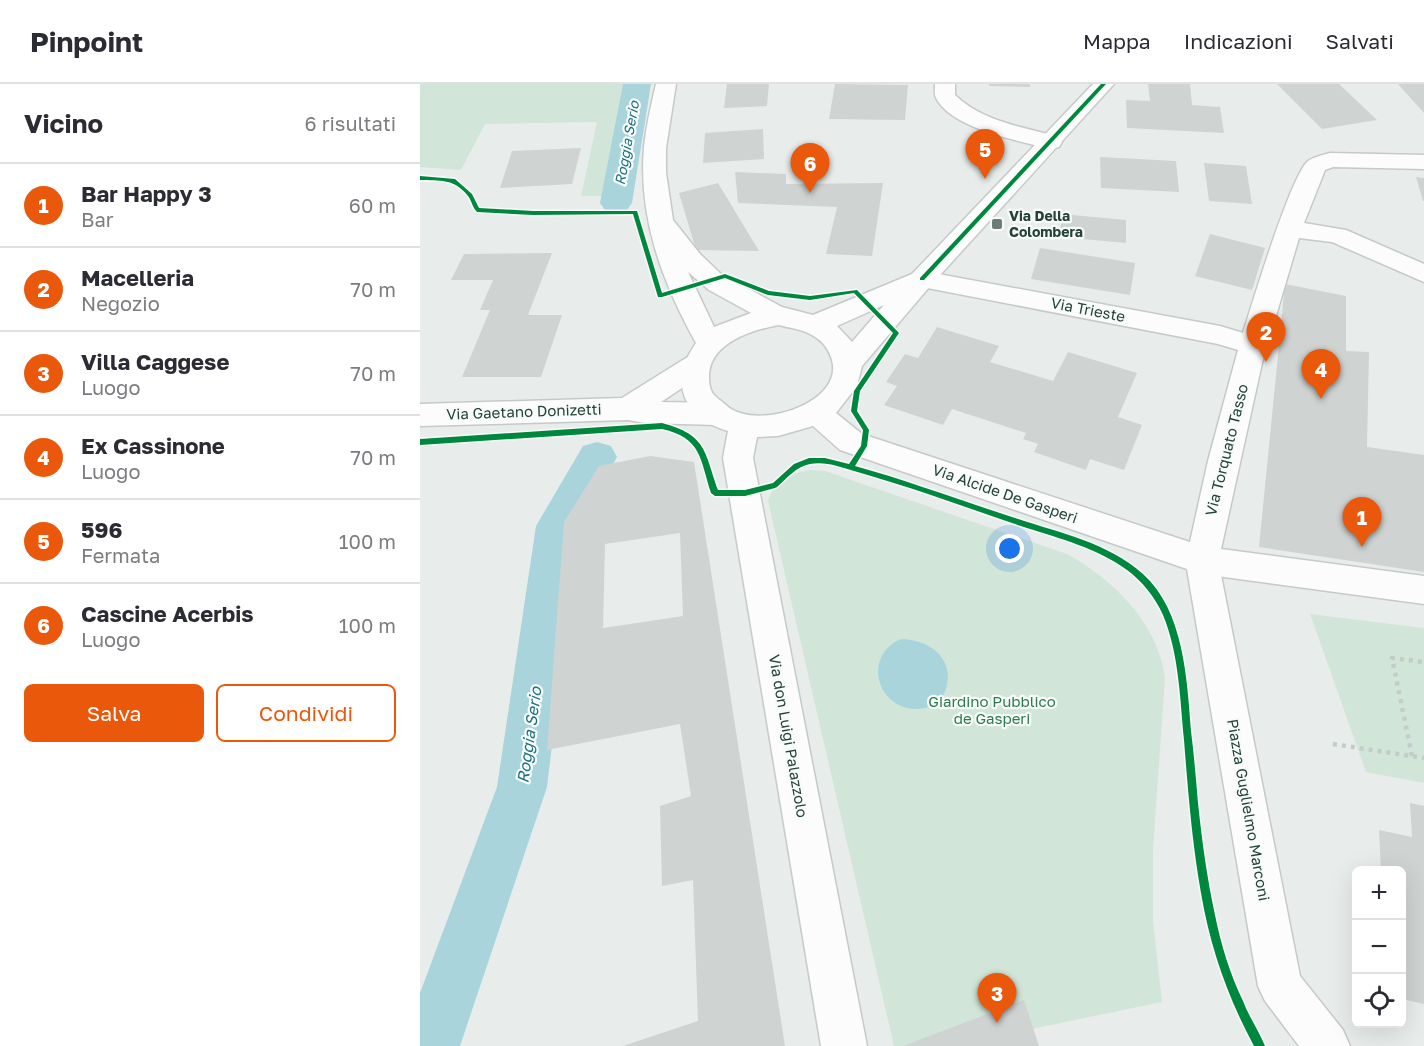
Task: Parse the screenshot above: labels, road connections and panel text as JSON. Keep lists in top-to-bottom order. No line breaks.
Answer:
{"streets":{"street":["Via Trieste","Via Gaetano Donizetti","Via Torquato Tasso","Via Alcide De Gasperi","Via don Luigi Palazzolo","Piazza Guglielmo Marconi"]},"crossings":[["Via Trieste","Via Torquato Tasso"],["Via Gaetano Donizetti","Via Alcide De Gasperi"],["Via Gaetano Donizetti","Via don Luigi Palazzolo"],["Via Torquato Tasso","Via Alcide De Gasperi"],["Via Torquato Tasso","Piazza Guglielmo Marconi"],["Via Alcide De Gasperi","Via don Luigi Palazzolo"],["Via Alcide De Gasperi","Piazza Guglielmo Marconi"]],"water":["Roggia Serio"],"parks":["Giardino Pubblico de Gasperi"],"places":{"transit":["Via Della Colombera"]},"page":{"header":"Pinpoint","nav":["Mappa","Indicazioni","Salvati"],"heading":["Vicino","6 risultati"],"pins":["5","6","2","4","1","3"],"list":[{"mark":"1","name":"Bar Happy 3","note":"Bar","value":"60 m"},{"mark":"2","name":"Macelleria","note":"Negozio","value":"70 m"},{"mark":"3","name":"Villa Caggese","note":"Luogo","value":"70 m"},{"mark":"4","name":"Ex Cassinone","note":"Luogo","value":"70 m"},{"mark":"5","name":"596","note":"Fermata","value":"100 m"},{"mark":"6","name":"Cascine Acerbis","note":"Luogo","value":"100 m"}],"buttons":["Salva","Condividi"],"map_buttons":["+","−"]}}
